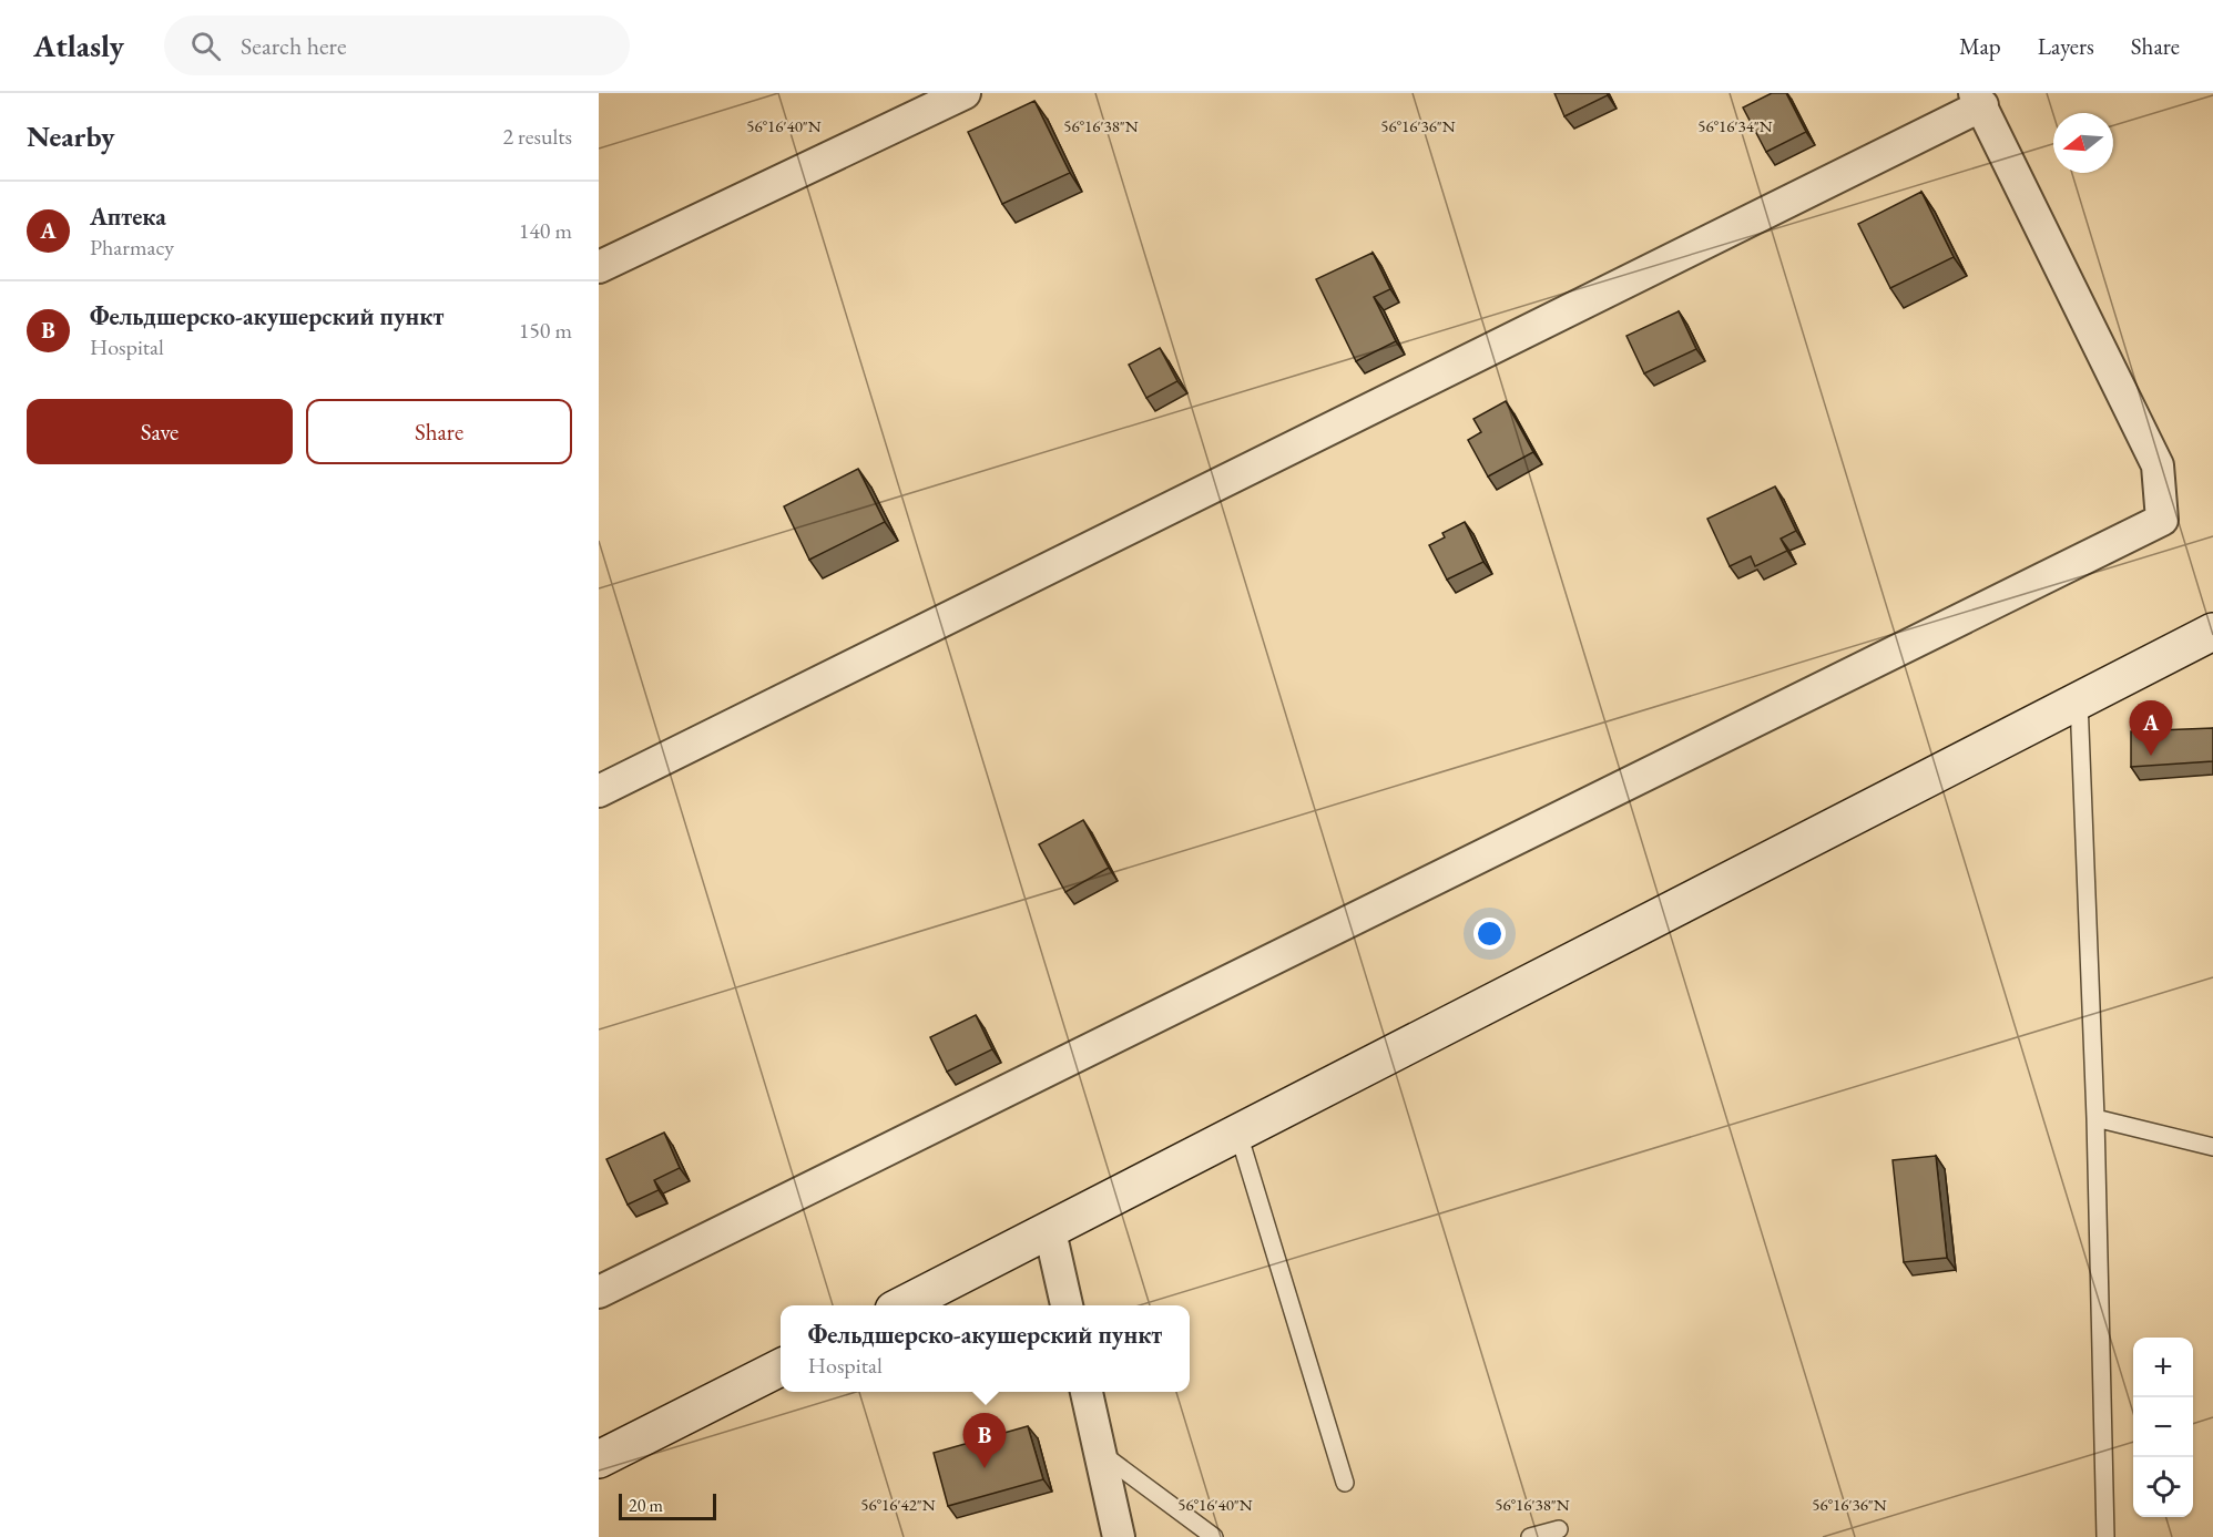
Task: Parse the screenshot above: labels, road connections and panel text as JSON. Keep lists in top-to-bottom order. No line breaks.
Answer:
{"scale_bar":"20 m","north":"left","page":{"header":"Atlasly","search":"Search here","nav":["Map","Layers","Share"],"heading":["Nearby","2 results"],"list":[{"mark":"A","name":"Аптека","note":"Pharmacy","value":"140 m"},{"mark":"B","name":"Фельдшерско-акушерский пункт","note":"Hospital","value":"150 m"}],"buttons":["Save","Share"],"pins":["A","B"],"popup":["Фельдшерско-акушерский пункт","Hospital"],"map_buttons":["+","−"],"scale":"20 m"},"coordinates":["56°16'40\"N","56°16'38\"N","56°16'36\"N","56°16'34\"N","56°16'42\"N"]}
